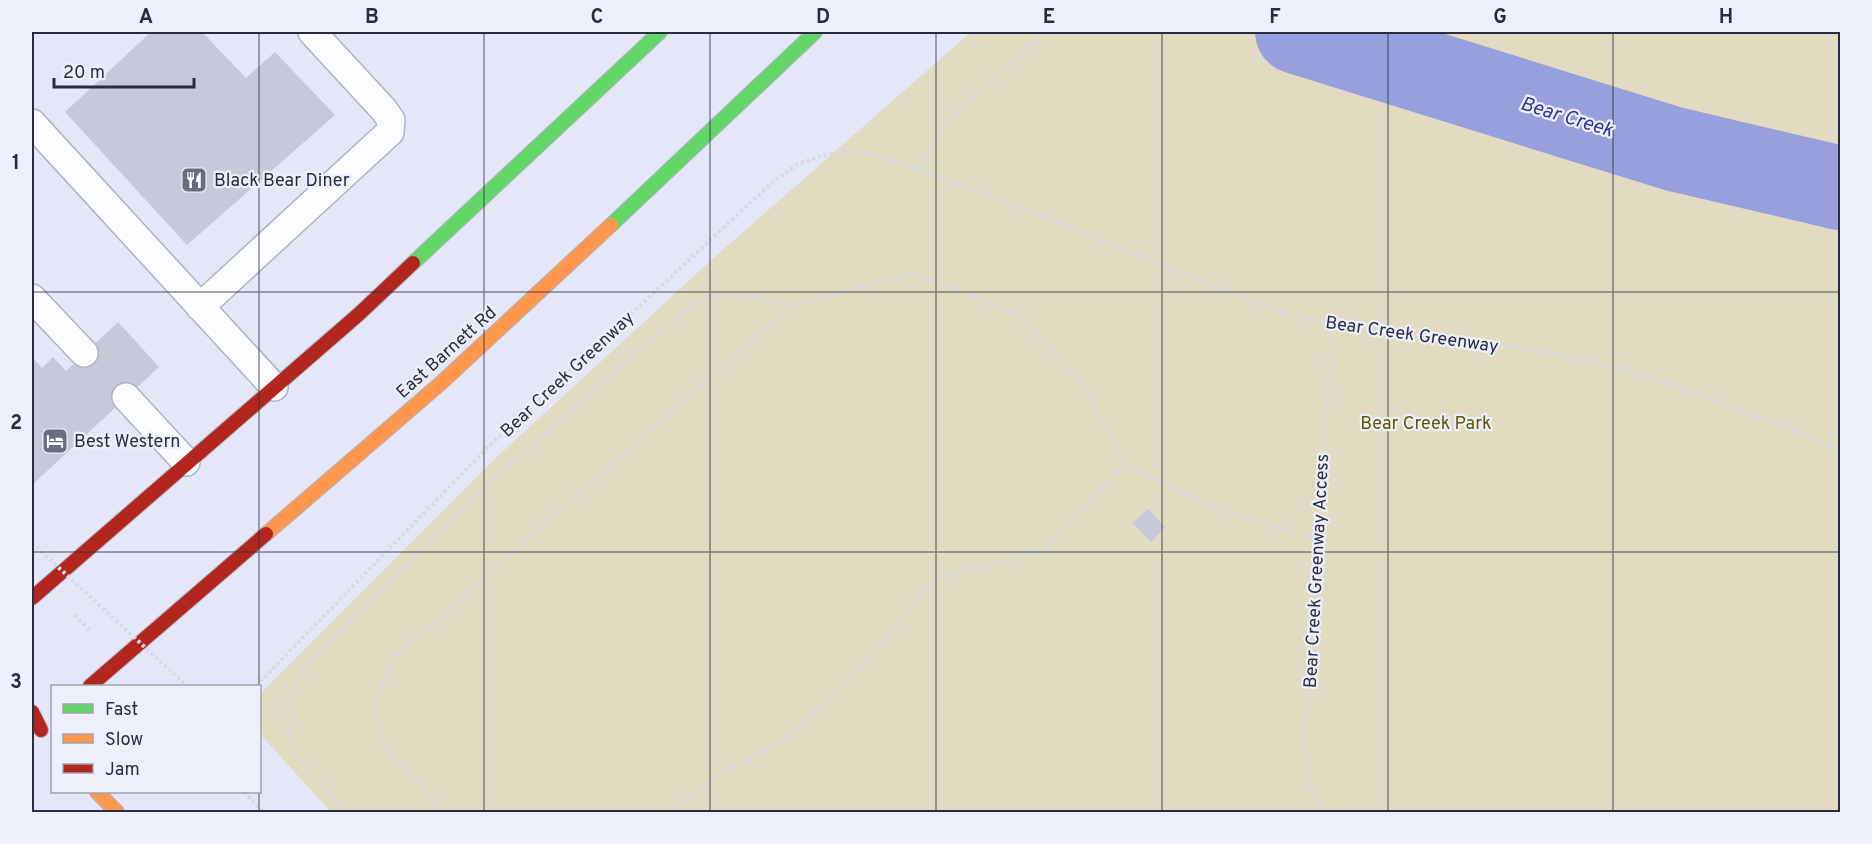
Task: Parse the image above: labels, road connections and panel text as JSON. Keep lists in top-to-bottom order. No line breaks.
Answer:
{"streets":{"main road":["East Barnett Rd"],"path":["Bear Creek Greenway","Bear Creek Greenway Access"]},"crossings":[["Bear Creek Greenway","Bear Creek Greenway Access"]],"water":["Bear Creek"],"parks":["Bear Creek Park"],"places":{"restaurant":["Black Bear Diner"],"hotel":["Best Western"]},"legend":["Fast","Slow","Jam"],"scale_bar":"20 m","grid":{"columns":["A","B","C","D","E","F","G","H"],"rows":["1","2","3"]}}
